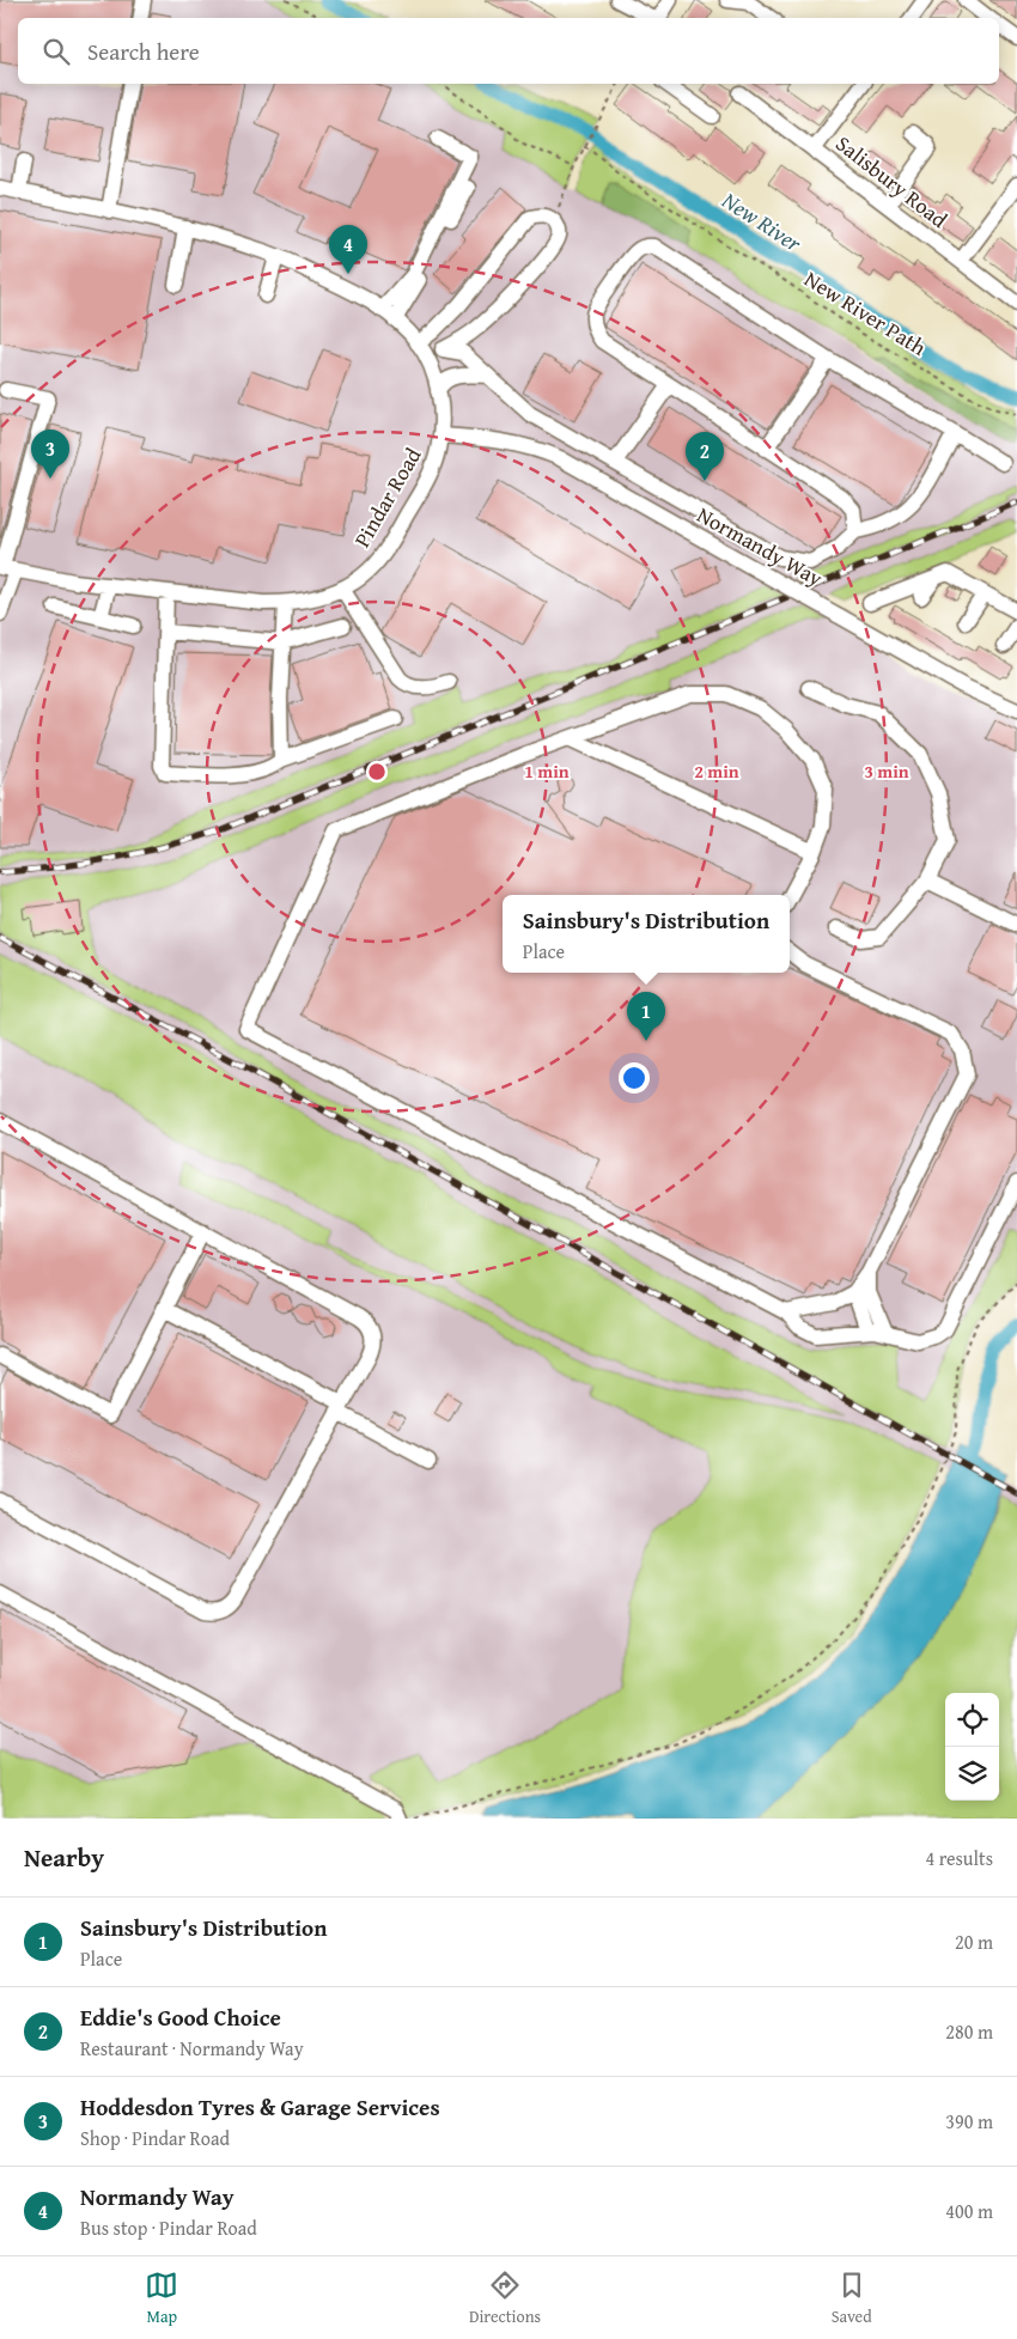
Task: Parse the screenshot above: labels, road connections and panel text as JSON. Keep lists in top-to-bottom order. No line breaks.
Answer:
{"streets":{"street":["Salisbury Road","Pindar Road","Normandy Way"],"path":["New River Path"]},"crossings":[["Pindar Road","Normandy Way"]],"water":["New River"],"page":{"search":"Search here","pins":["4","3","2","1"],"popup":["Sainsbury's Distribution","Place"],"heading":["Nearby","4 results"],"list":[{"mark":"1","name":"Sainsbury's Distribution","note":"Place","value":"20 m"},{"mark":"2","name":"Eddie's Good Choice","note":"Restaurant · Normandy Way","value":"280 m"},{"mark":"3","name":"Hoddesdon Tyres & Garage Services","note":"Shop · Pindar Road","value":"390 m"},{"mark":"4","name":"Normandy Way","note":"Bus stop · Pindar Road","value":"400 m"}],"nav":["Map","Directions","Saved"]},"rings":["1 min","2 min","3 min"]}
